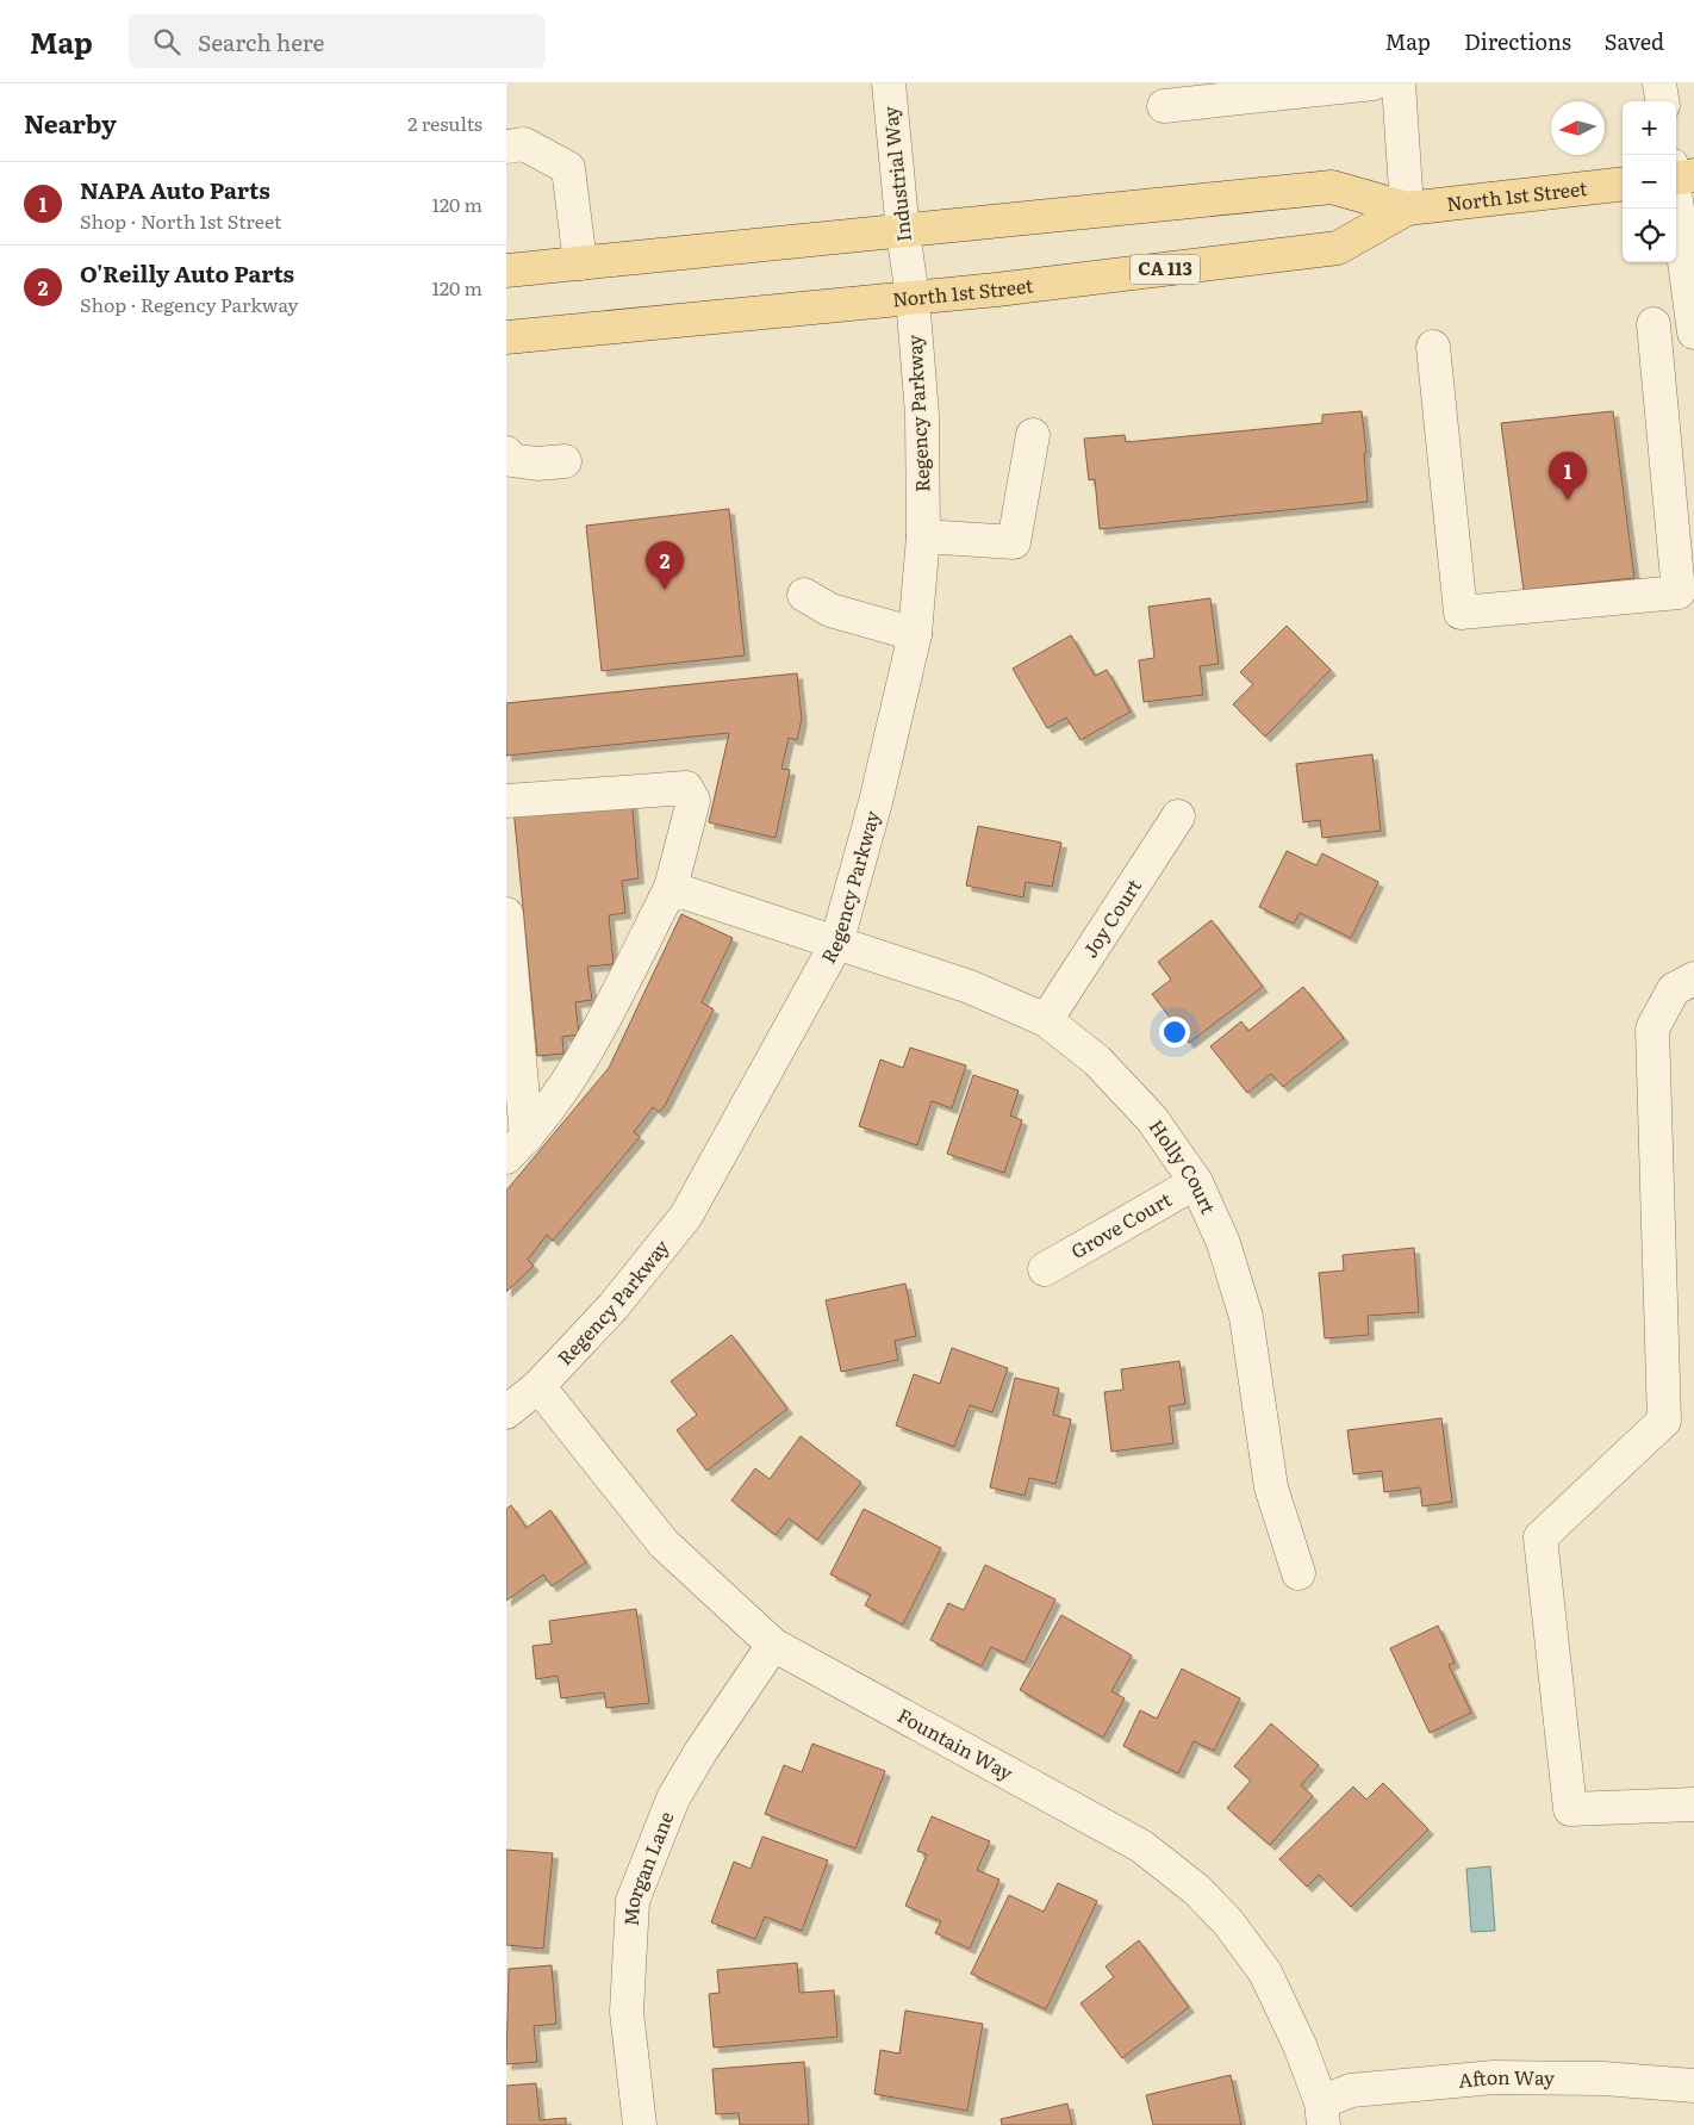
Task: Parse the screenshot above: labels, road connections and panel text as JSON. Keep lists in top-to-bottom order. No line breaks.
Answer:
{"streets":{"main road":["North 1st Street","CA 113"],"street":["Industrial Way","Regency Parkway","Joy Court","Holly Court","Grove Court","Fountain Way","Morgan Lane","Afton Way"]},"crossings":[["Industrial Way","North 1st Street"],["Industrial Way","Regency Parkway"],["North 1st Street","Regency Parkway"],["Regency Parkway","Holly Court"],["Regency Parkway","Fountain Way"],["Joy Court","Holly Court"],["Holly Court","Grove Court"],["Fountain Way","Morgan Lane"],["Fountain Way","Afton Way"]],"north":"left","page":{"header":"Map","search":"Search here","nav":["Map","Directions","Saved"],"heading":["Nearby","2 results"],"map_buttons":["+","−"],"list":[{"mark":"1","name":"NAPA Auto Parts","note":"Shop · North 1st Street","value":"120 m"},{"mark":"2","name":"O'Reilly Auto Parts","note":"Shop · Regency Parkway","value":"120 m"}],"pins":["1","2"]}}
